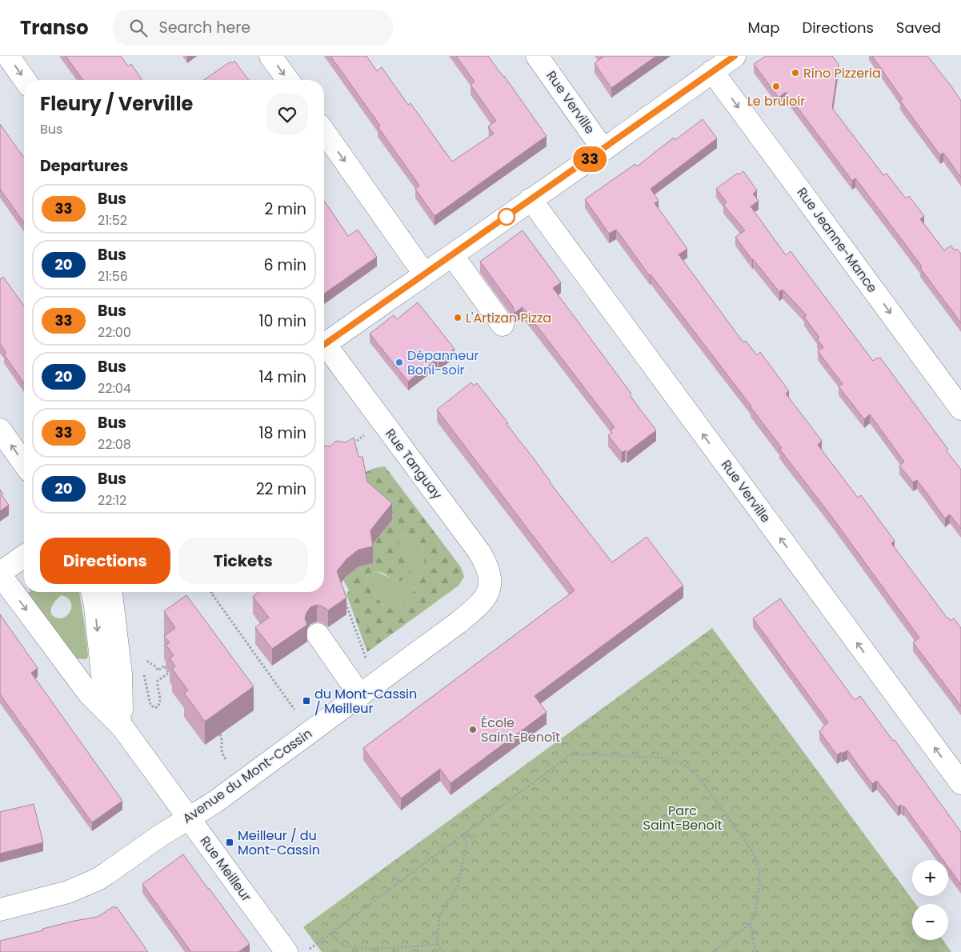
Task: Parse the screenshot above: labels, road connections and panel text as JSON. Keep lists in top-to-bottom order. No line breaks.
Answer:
{"streets":{"street":["Rue Verville","Rue Jeanne-Mance","Rue Tanguay","Avenue du Mont-Cassin","Rue Meilleur"]},"crossings":[["Rue Tanguay","Avenue du Mont-Cassin"],["Avenue du Mont-Cassin","Rue Meilleur"]],"one_way":["Rue Verville","Rue Jeanne-Mance"],"parks":["Parc Saint-Benoît"],"places":{"other":["Rino Pizzeria","Le bruloir","L'Artizan Pizza","Dépanneur Boni-soir","École Saint-Benoît"],"transit":["du Mont-Cassin / Meilleur","Meilleur / du Mont-Cassin"]},"lines":["bus line 33"],"page":{"header":"Transo","search":"Search here","nav":["Map","Directions","Saved"],"on_map":"33","heading":[["Fleury / Verville","Bus"],"Departures"],"list":[{"mark":"33","name":"Bus","note":"21:52","value":"2 min"},{"mark":"20","name":"Bus","note":"21:56","value":"6 min"},{"mark":"33","name":"Bus","note":"22:00","value":"10 min"},{"mark":"20","name":"Bus","note":"22:04","value":"14 min"},{"mark":"33","name":"Bus","note":"22:08","value":"18 min"},{"mark":"20","name":"Bus","note":"22:12","value":"22 min"}],"buttons":["Directions","Tickets"],"map_buttons":["+","−"]}}
